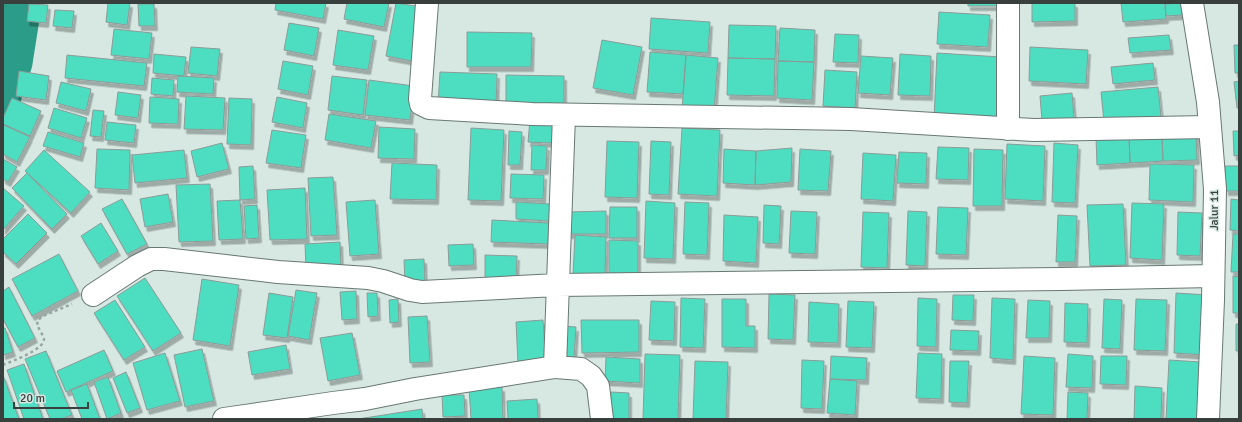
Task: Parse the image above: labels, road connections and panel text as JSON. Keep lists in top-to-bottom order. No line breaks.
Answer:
{"streets":{"street":["Jalur 11"]},"scale_bar":"20 m"}
